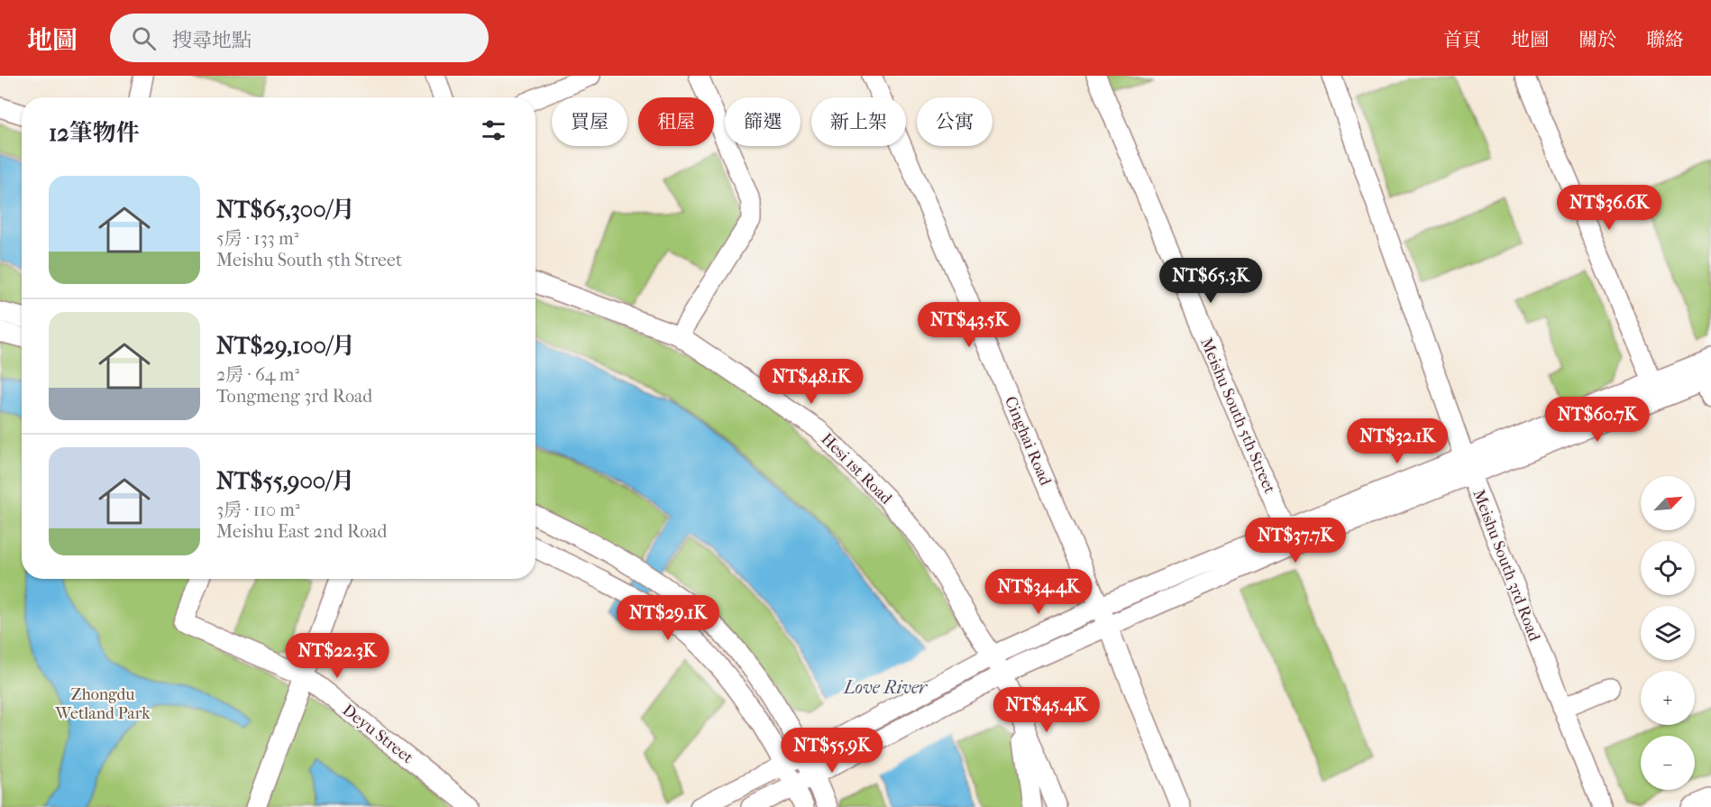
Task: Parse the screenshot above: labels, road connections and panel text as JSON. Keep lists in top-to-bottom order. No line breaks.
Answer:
{"streets":{"street":["Meishu South 5th Street","Cinghai Road","Hesi 1st Road","Meishu South 3rd Road","Deyu Street"]},"water":["Love River"],"parks":["Zhongdu Wetland Park"],"north":"top right","page":{"header":"地圖","search":"搜尋地點","nav":["首頁","地圖","關於","聯絡"],"chip":["買屋","租屋","篩選","新上架","公寓"],"heading":"12筆物件","list":[{"name":"NT$65,300/月","note":"5房 · 133 m² · Meishu South 5th Street"},{"name":"NT$29,100/月","note":"2房 · 64 m² · Tongmeng 3rd Road"},{"name":"NT$55,900/月","note":"3房 · 110 m² · Meishu East 2nd Road"}],"price":["NT$36.6K","NT$65.3K","NT$43.5K","NT$48.1K","NT$60.7K","NT$32.1K","NT$37.7K","NT$34.4K","NT$29.1K","NT$22.3K","NT$45.4K","NT$55.9K"],"map_buttons":["+","−"]}}
